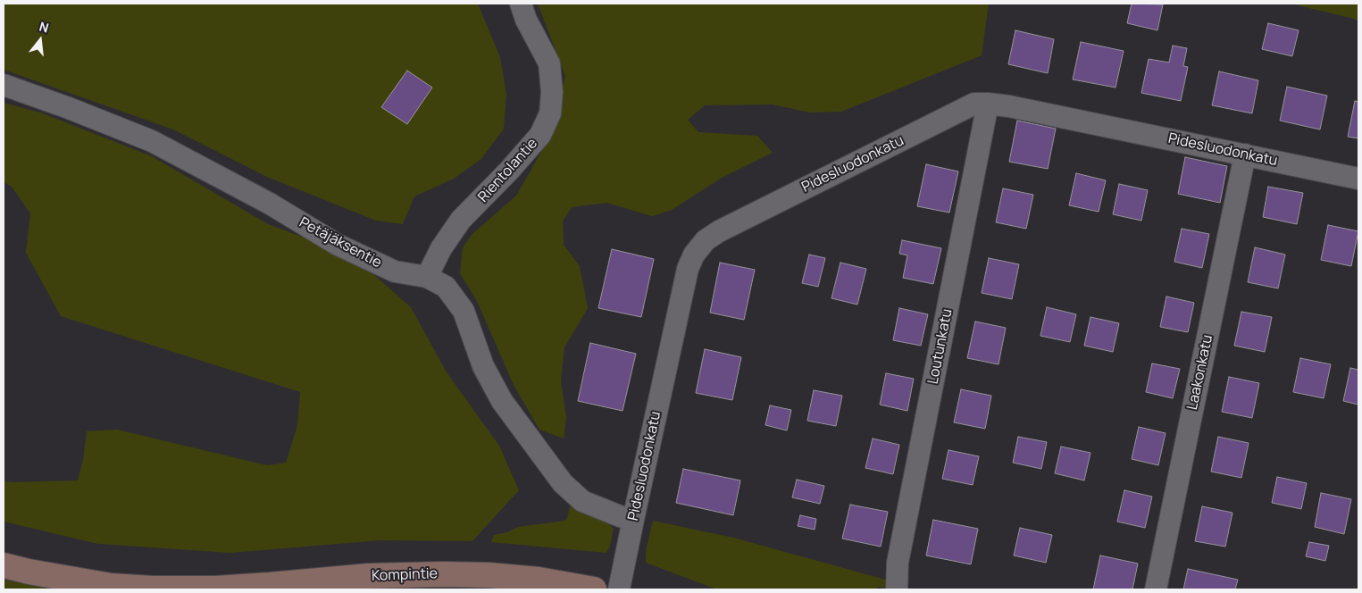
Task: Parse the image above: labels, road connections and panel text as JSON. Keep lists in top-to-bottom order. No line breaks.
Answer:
{"streets":{"street":["Pidesluodonkatu","Rientolantie","Petäjäksentie","Loutunkatu","Laakonkatu","Kompintie"]},"crossings":[["Pidesluodonkatu","Petäjäksentie"],["Pidesluodonkatu","Loutunkatu"],["Pidesluodonkatu","Laakonkatu"],["Rientolantie","Petäjäksentie"]],"north":"top"}
